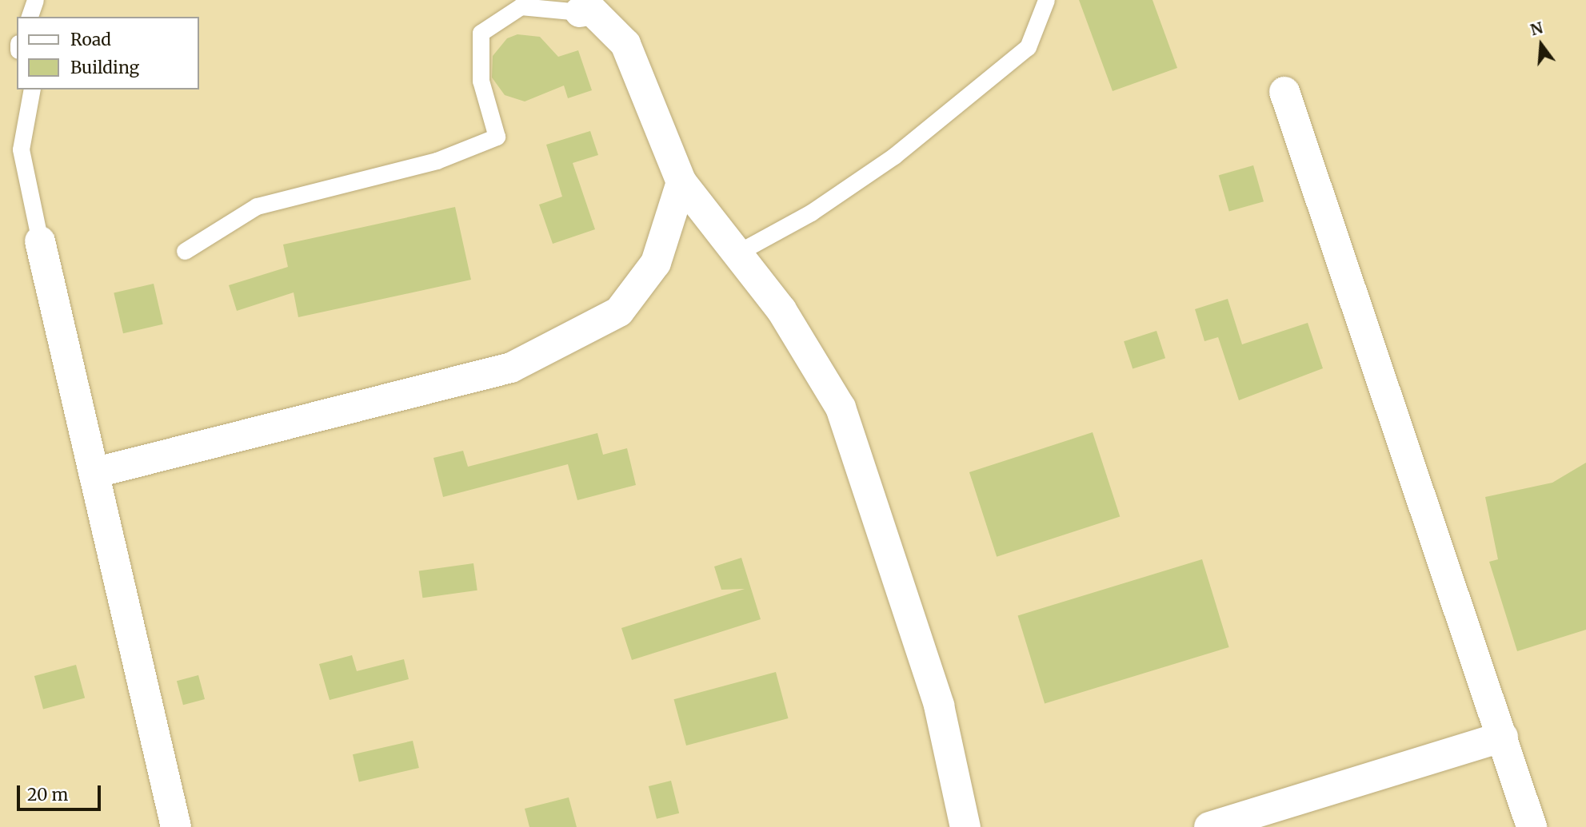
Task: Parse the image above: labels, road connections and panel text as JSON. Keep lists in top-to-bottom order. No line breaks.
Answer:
{"legend":["Road","Building"],"scale_bar":"20 m","north":"top"}
